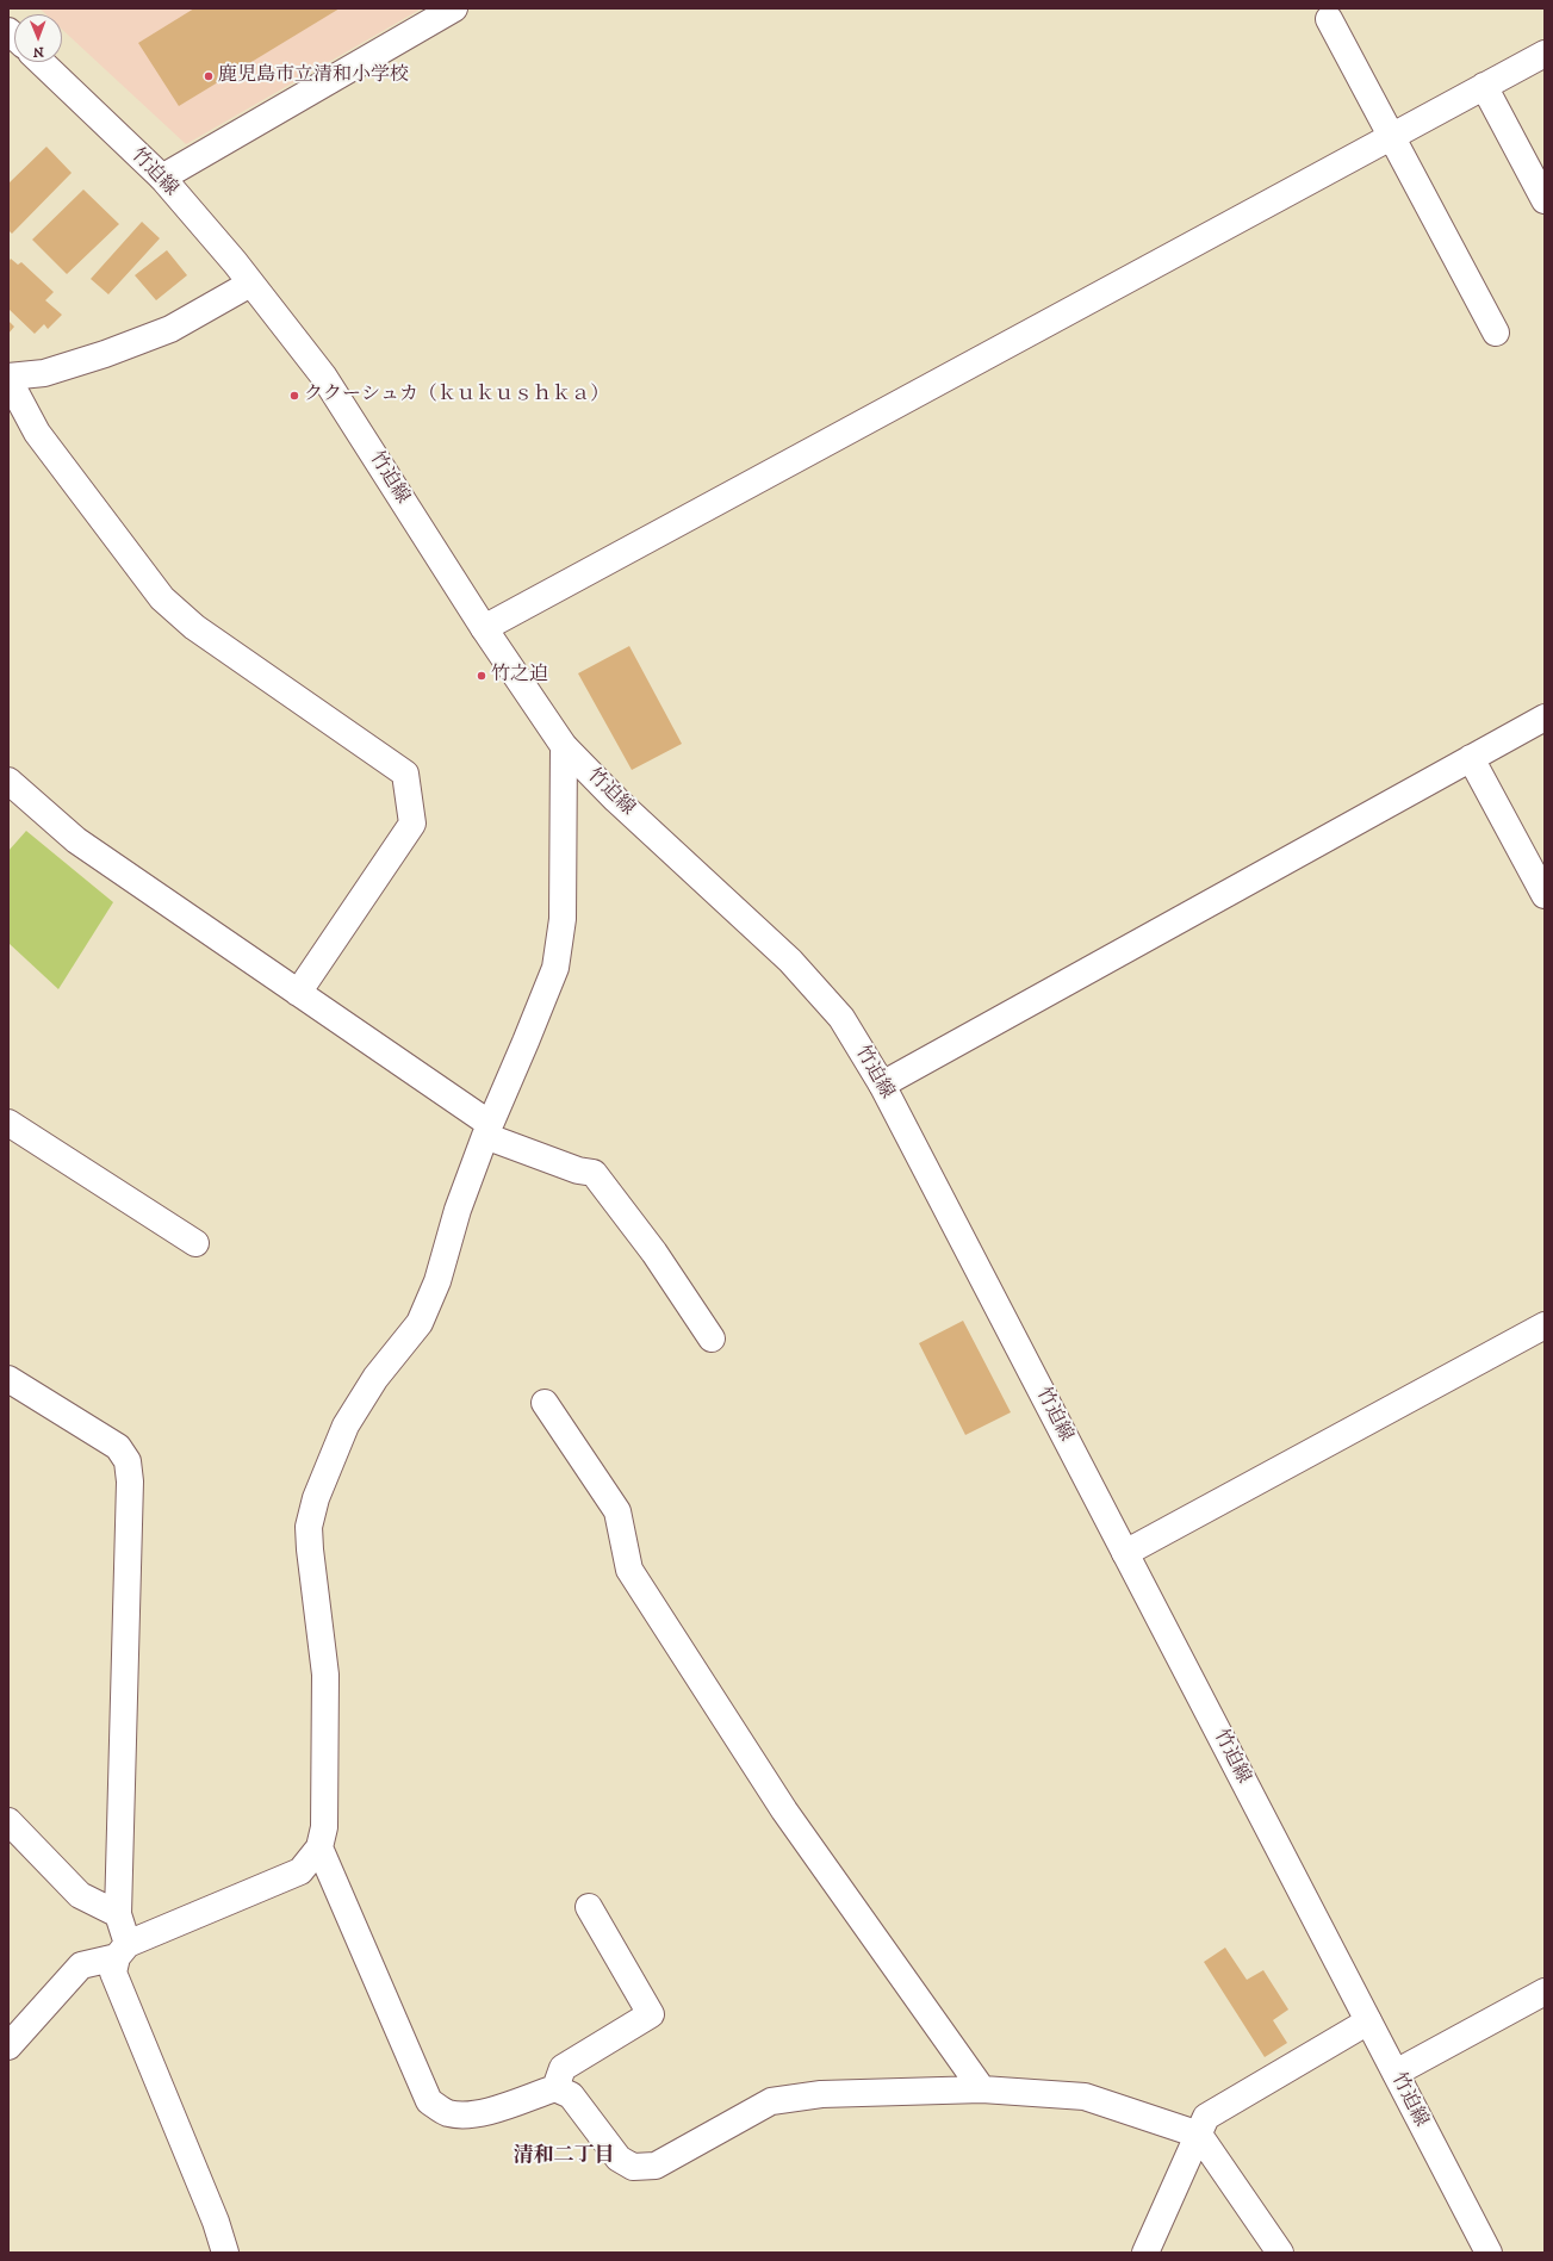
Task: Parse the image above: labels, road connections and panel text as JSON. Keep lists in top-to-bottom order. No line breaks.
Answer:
{"streets":{"street":["竹迫線"]},"districts":["清和二丁目"],"places":["鹿児島市立清和小学校","ククーシュカ（ｋｕｋｕｓｈｋａ）","竹之迫"],"north":"bottom"}
